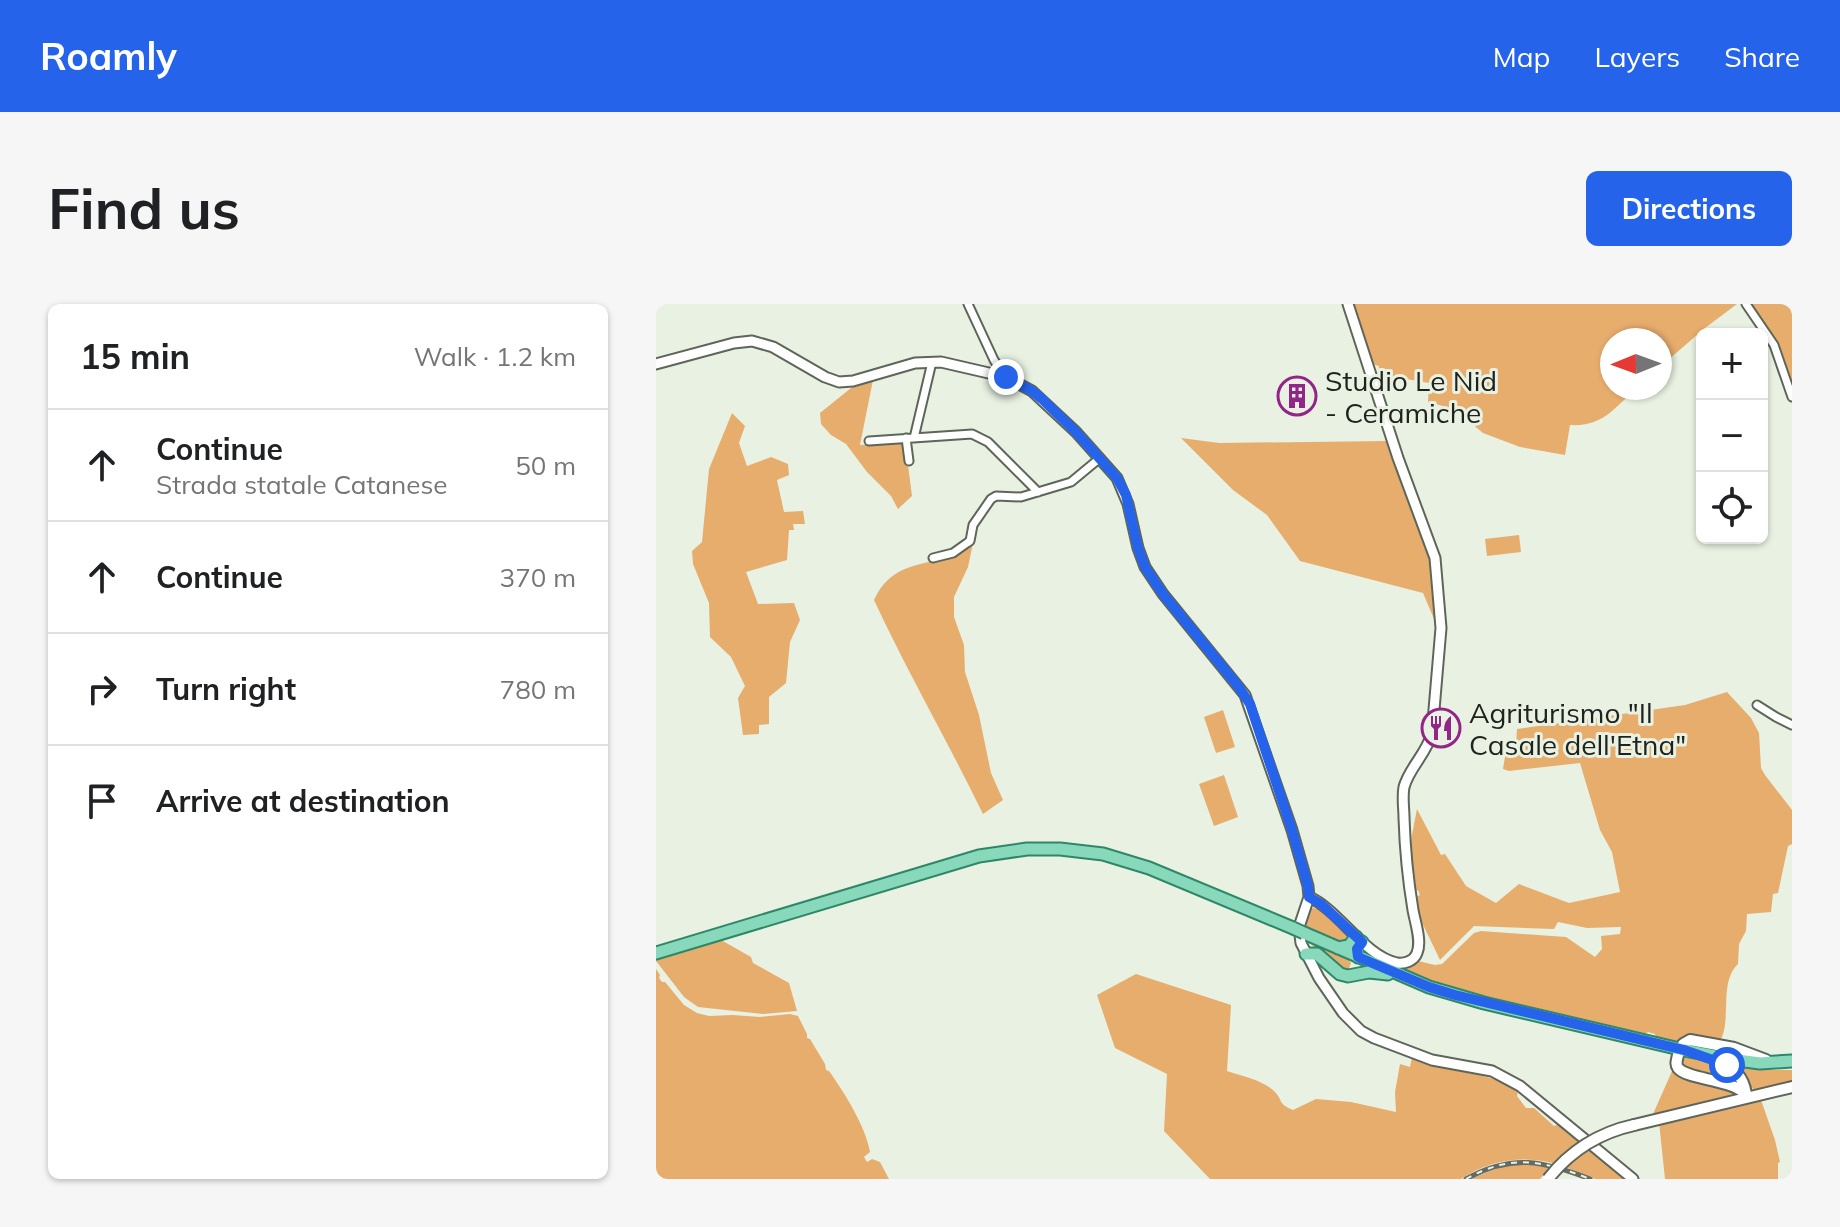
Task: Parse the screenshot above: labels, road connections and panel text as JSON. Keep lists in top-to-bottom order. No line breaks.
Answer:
{"places":{"building":["Studio Le Nid - Ceramiche"],"restaurant":["Agriturismo \"Il Casale dell'Etna\""]},"north":"left","page":{"header":"Roamly","nav":["Map","Layers","Share"],"buttons":"Directions","title":"Find us","heading":["15 min","Walk · 1.2 km"],"map_buttons":["+","−"],"list":[["Continue","Strada statale Catanese","50 m"],["Continue","370 m"],["Turn right","780 m"],"Arrive at destination"]}}
